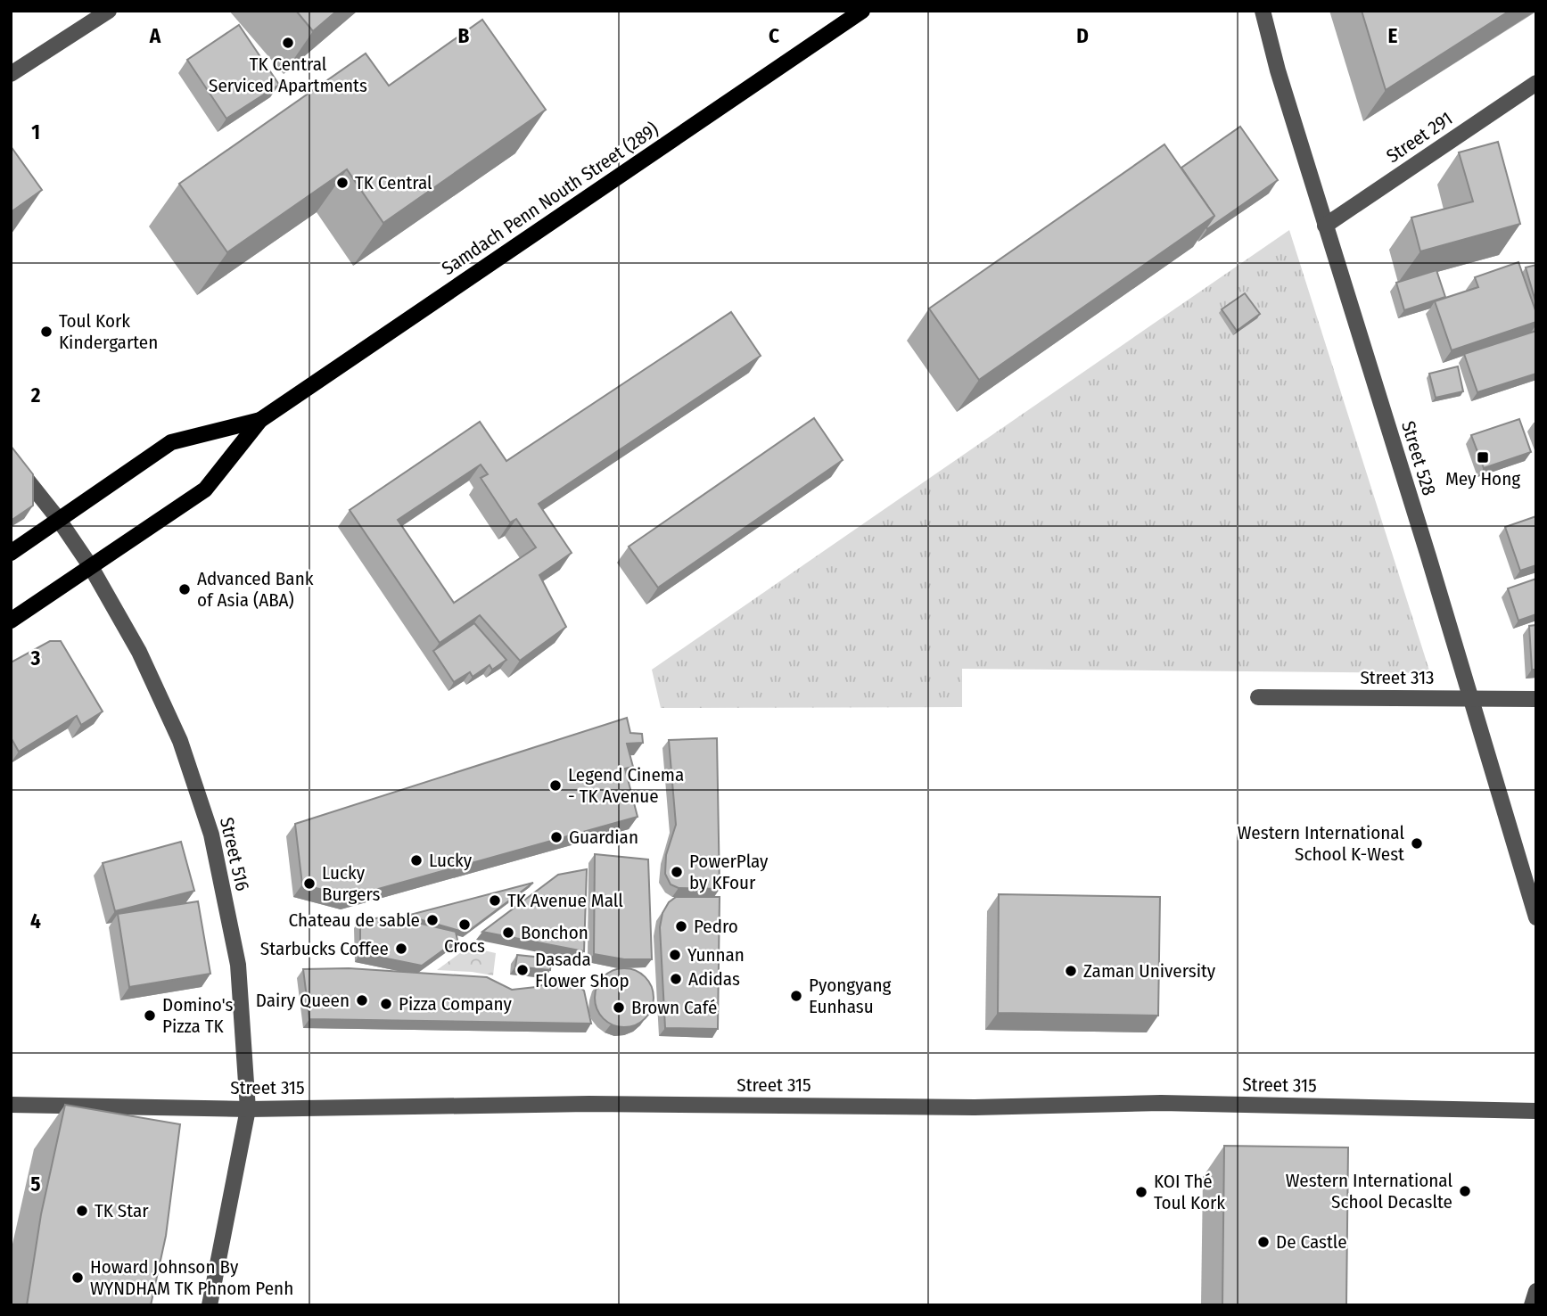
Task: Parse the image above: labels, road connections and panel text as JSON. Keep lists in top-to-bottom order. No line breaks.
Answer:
{"streets":{"main road":["Samdach Penn Nouth Street (289)"],"street":["Street 291","Street 528","Street 313","Street 516","Street 315"]},"crossings":[["Street 291","Street 528"],["Samdach Penn Nouth Street (289)","Street 516"],["Street 528","Street 313"],["Street 516","Street 315"]],"places":{"other":["TK Central Serviced Apartments","TK Central","Toul Kork Kindergarten","Advanced Bank of Asia (ABA)","Legend Cinema - TK Avenue","Guardian","Western International School K-West","Lucky","PowerPlay by KFour","Lucky Burgers","TK Avenue Mall","Chateau de sable","Crocs","Pedro","Bonchon","Starbucks Coffee","Yunnan","Dasada Flower Shop","Zaman University","Adidas","Pyongyang Eunhasu","Dairy Queen","Pizza Company","Brown Café","Domino's Pizza TK","Western International School Decaslte","KOI Thé Toul Kork","TK Star","De Castle","Howard Johnson By WYNDHAM TK Phnom Penh"],"transit":["Mey Hong"]},"grid":{"columns":["A","B","C","D","E"],"rows":["1","2","3","4","5"]}}
